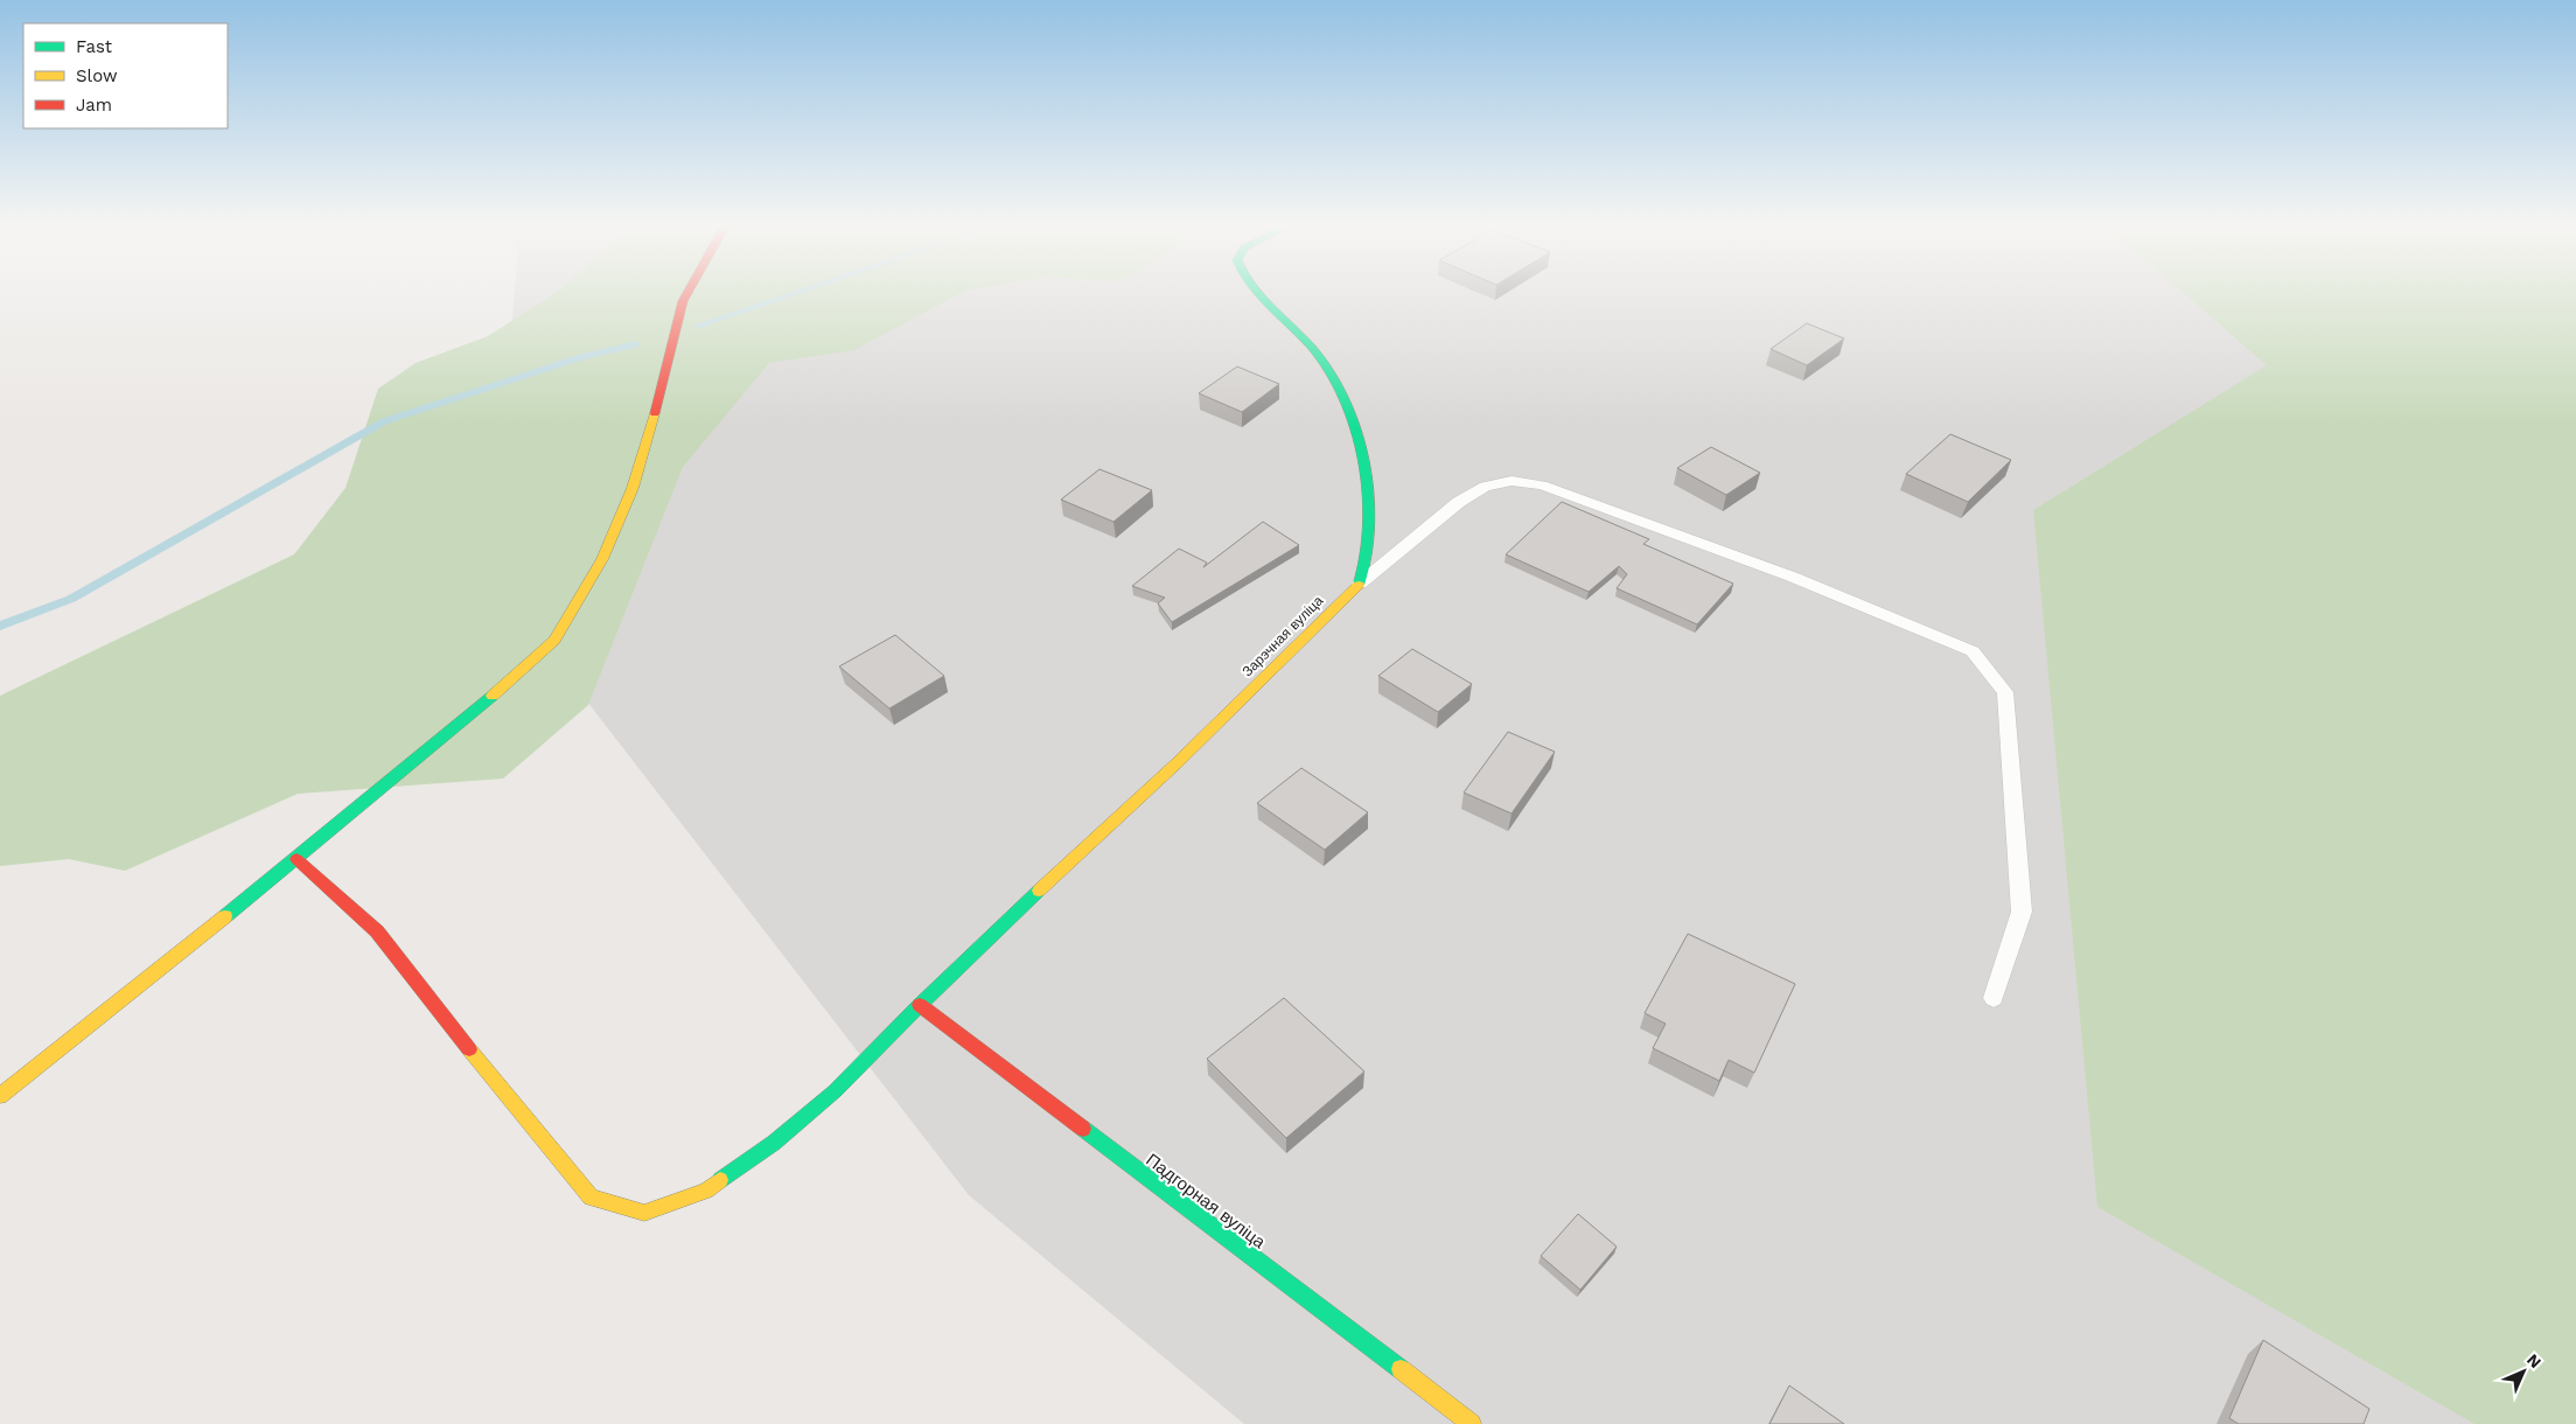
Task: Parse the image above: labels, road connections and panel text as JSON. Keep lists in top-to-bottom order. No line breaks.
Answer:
{"streets":{"street":["Зарэчная вуліца","Падгорная вуліца"]},"crossings":[["Зарэчная вуліца","Падгорная вуліца"]],"legend":["Fast","Slow","Jam"],"north":"top right"}
